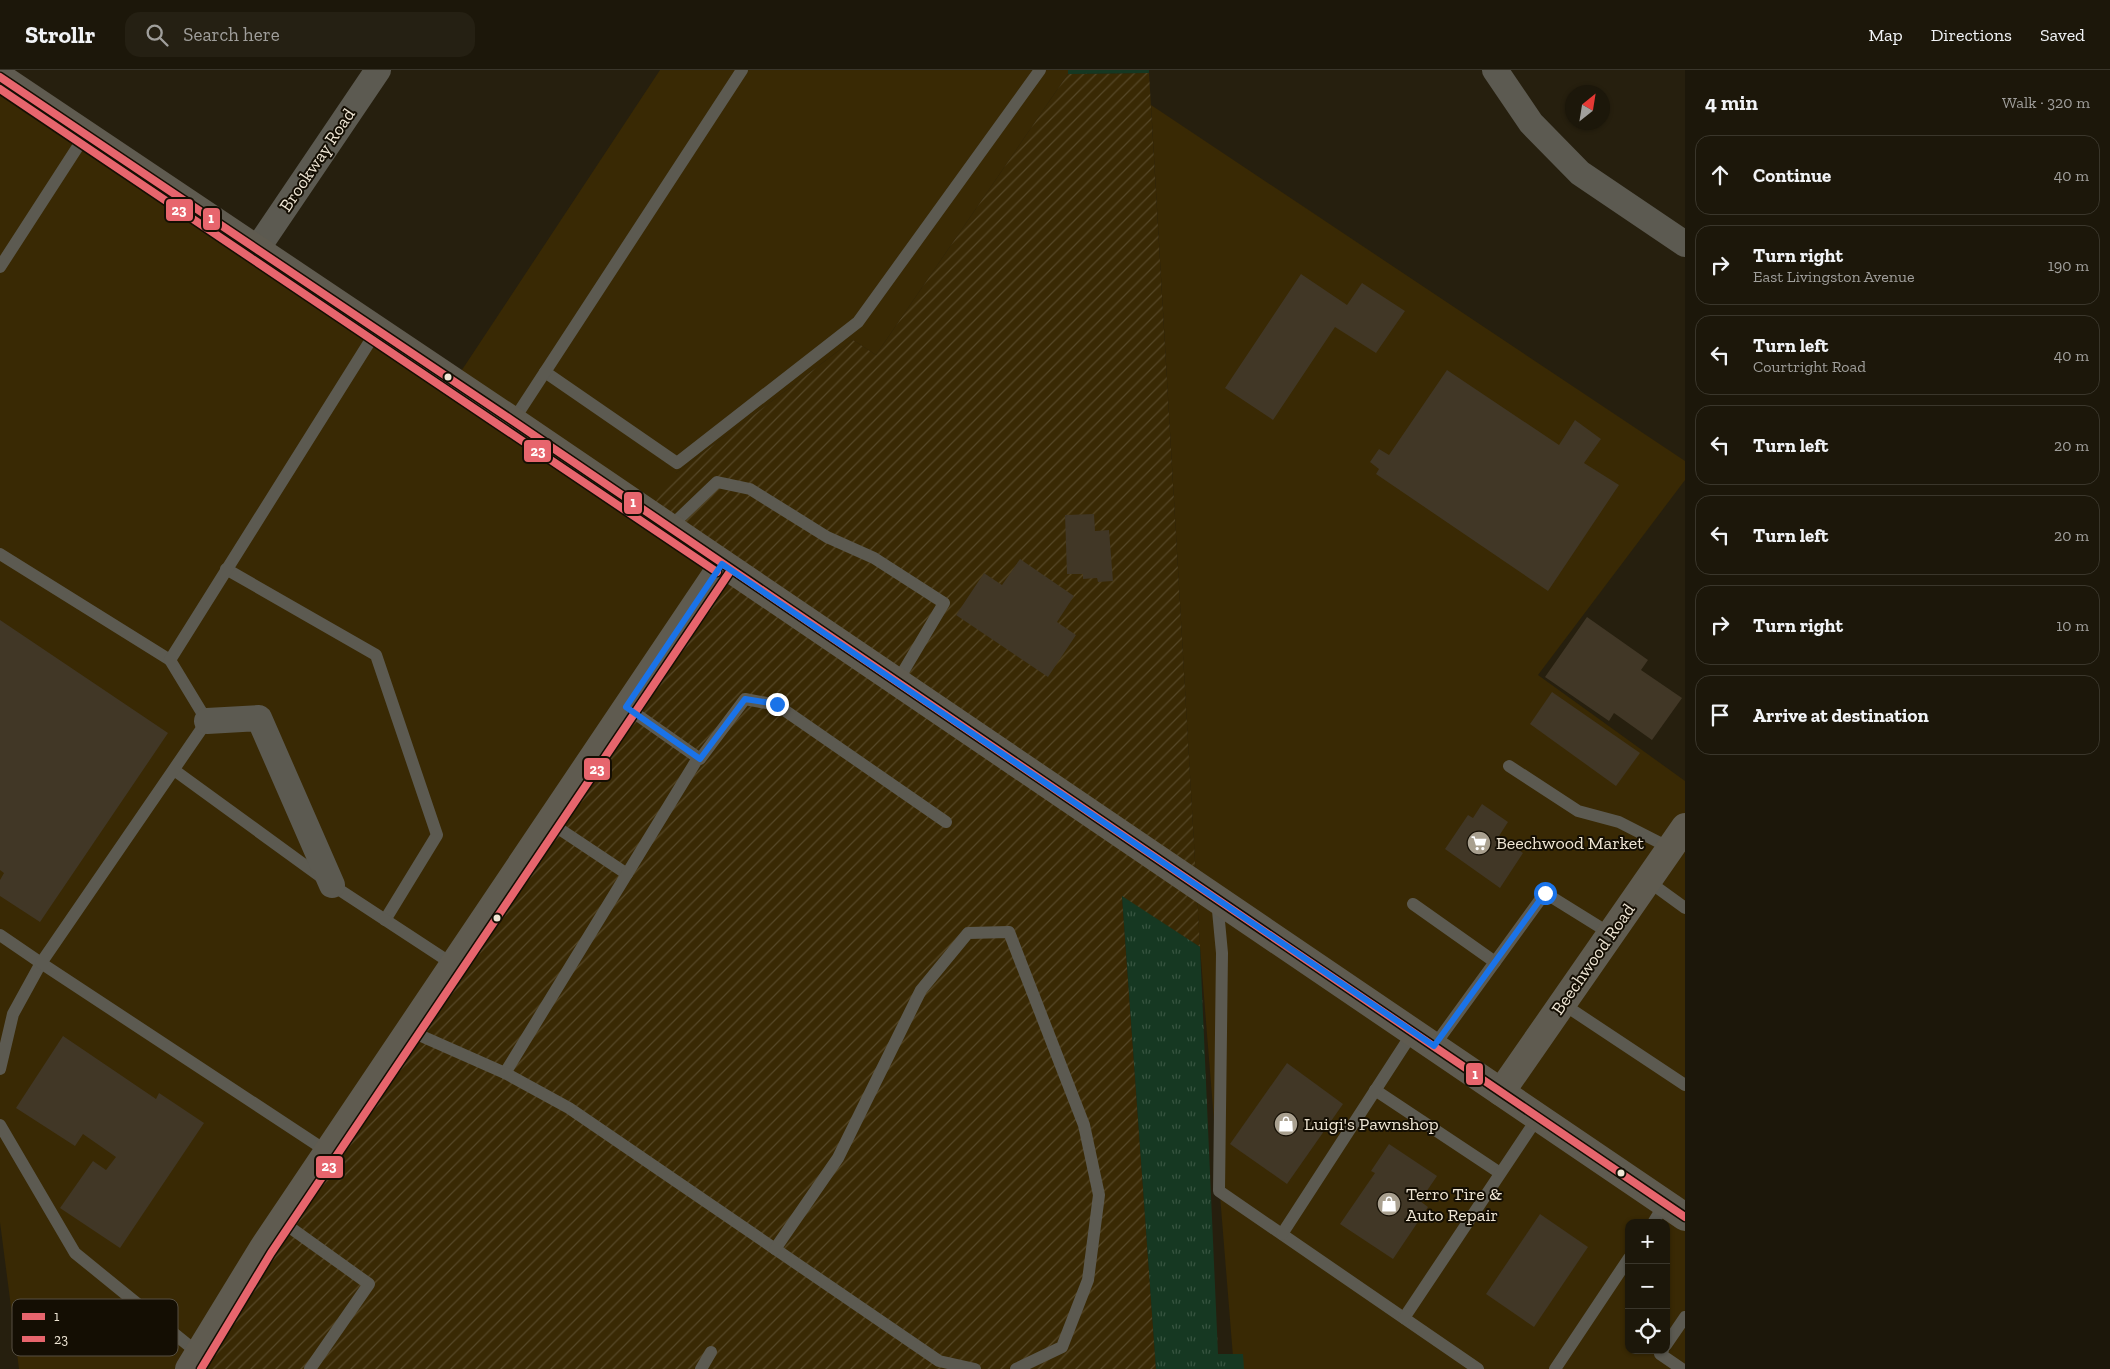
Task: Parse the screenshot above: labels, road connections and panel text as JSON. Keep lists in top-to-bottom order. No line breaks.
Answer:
{"streets":{"main road":["Beechwood Road"],"street":["Brookway Road"]},"places":{"supermarket":["Beechwood Market"],"shop":["Luigi's Pawnshop","Terro Tire & Auto Repair"]},"lines":["transit line 1","transit line 23"],"legend":["1","23"],"north":"top right","page":{"header":"Strollr","search":"Search here","nav":["Map","Directions","Saved"],"heading":["4 min","Walk · 320 m"],"list":[["Continue","40 m"],["Turn right","East Livingston Avenue","190 m"],["Turn left","Courtright Road","40 m"],["Turn left","20 m"],["Turn left","20 m"],["Turn right","10 m"],"Arrive at destination"],"map_buttons":["+","−"]}}
